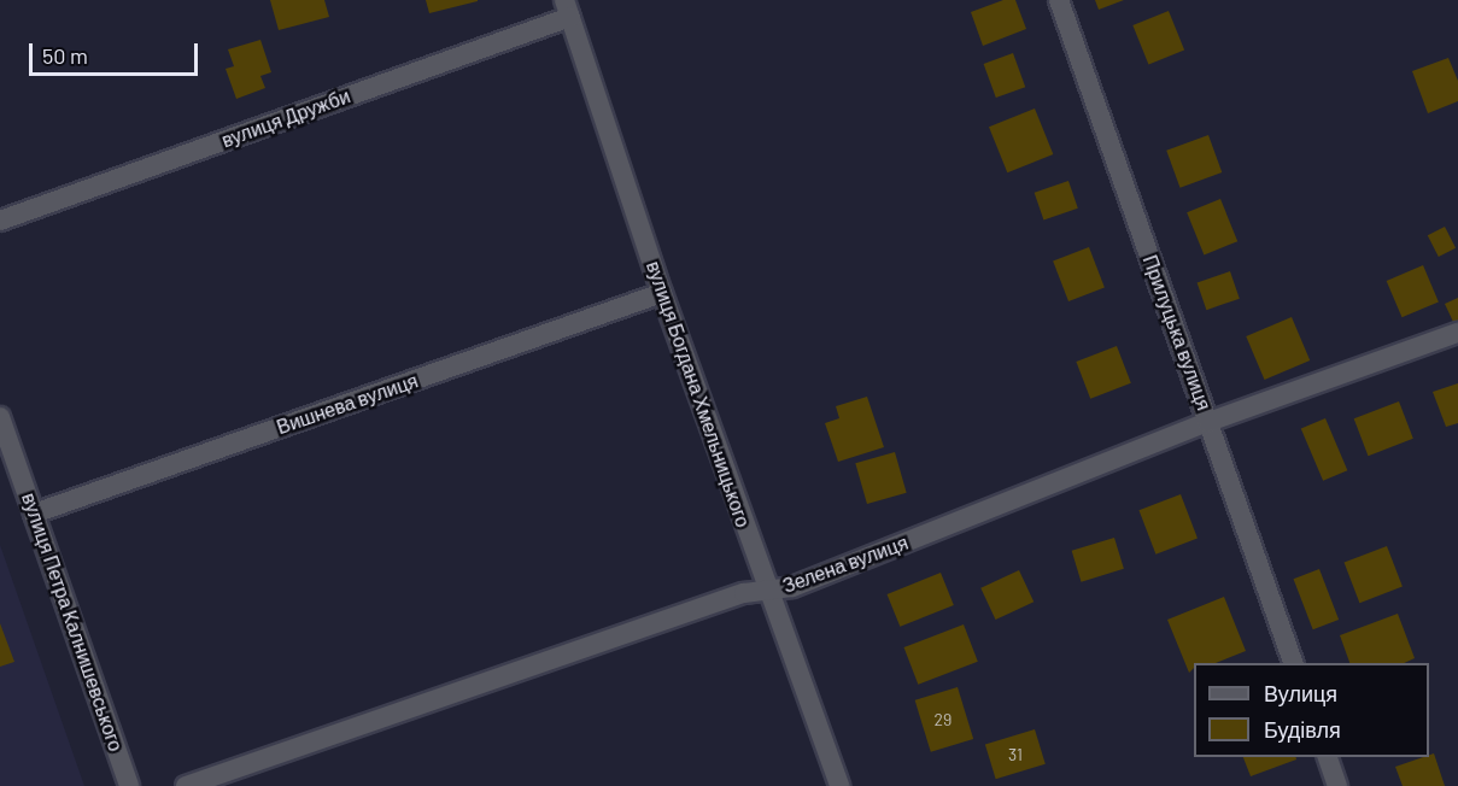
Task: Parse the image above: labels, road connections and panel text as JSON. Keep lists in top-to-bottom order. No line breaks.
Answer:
{"streets":{"street":["вулиця Дружби","Прилуцька вулиця","вулиця Богдана Хмельницького","Вишнева вулиця","Зелена вулиця","вулиця Петра Калнишевського"]},"crossings":[["вулиця Дружби","вулиця Богдана Хмельницького"],["Прилуцька вулиця","Зелена вулиця"],["вулиця Богдана Хмельницького","Вишнева вулиця"],["вулиця Богдана Хмельницького","Зелена вулиця"],["Вишнева вулиця","вулиця Петра Калнишевського"]],"house_numbers":["29","31"],"legend":["Вулиця","Будівля"],"scale_bar":"50 m"}
